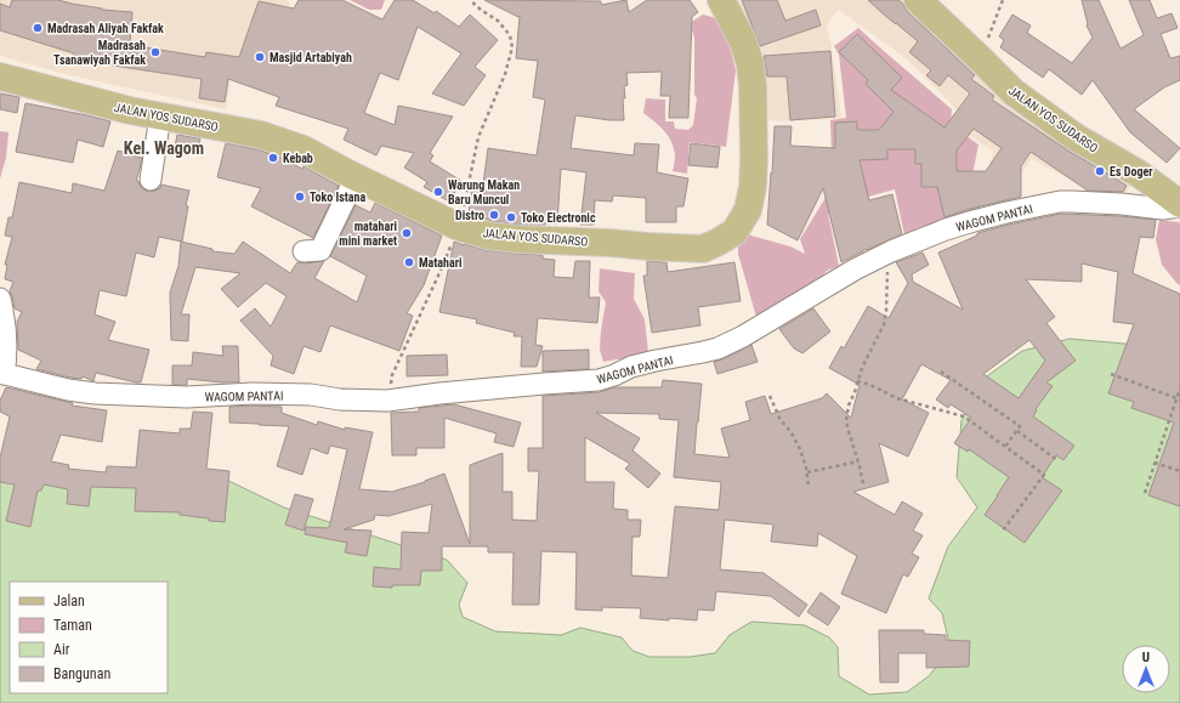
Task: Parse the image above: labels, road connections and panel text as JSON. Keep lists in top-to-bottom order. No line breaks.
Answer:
{"streets":{"main road":["JALAN YOS SUDARSO"],"street":["WAGOM PANTAI"]},"crossings":[["JALAN YOS SUDARSO","WAGOM PANTAI"]],"districts":["Kel. Wagom"],"places":["Madrasah Aliyah Fakfak","Madrasah Tsanawiyah Fakfak","Masjid Artabiyah","Kebab","Es Doger","Warung Makan Baru Muncul","Toko Istana","Distro","Toko Electronic","matahari mini market","Matahari"],"legend":["Jalan","Taman","Air","Bangunan"],"north":"top"}
